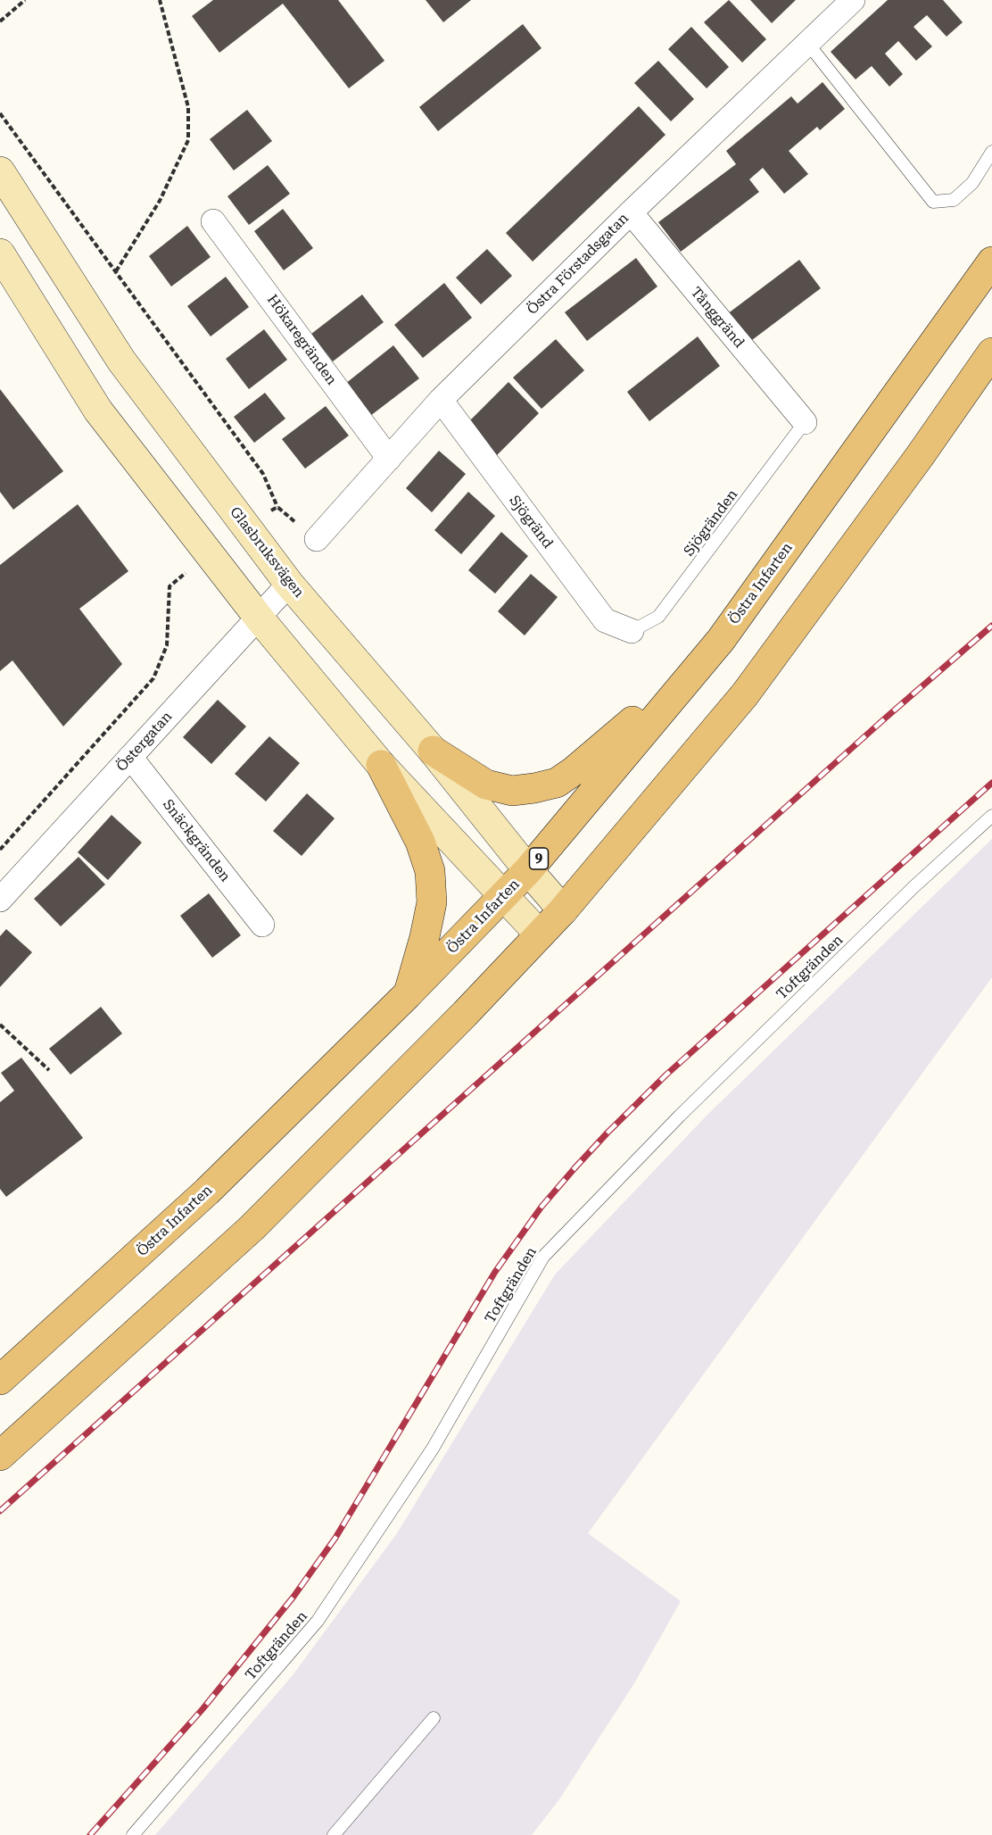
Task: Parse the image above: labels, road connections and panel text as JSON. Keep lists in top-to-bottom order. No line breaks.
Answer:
{"streets":{"main road":["Glasbruksvägen","Östra Infarten","9"],"street":["Östra Förstadsgatan","Tånggränd","Hökaregränden","Sjögränd","Östergatan","Snäckgränden"],"lane":["Sjögränden","Toftgränden"]},"crossings":[["Östra Förstadsgatan","Tånggränd"],["Östra Förstadsgatan","Hökaregränden"],["Östra Förstadsgatan","Sjögränd"],["Tånggränd","Sjögränden"],["Sjögränd","Sjögränden"],["Glasbruksvägen","Östra Infarten"],["Glasbruksvägen","Östergatan"],["Östergatan","Snäckgränden"]]}
